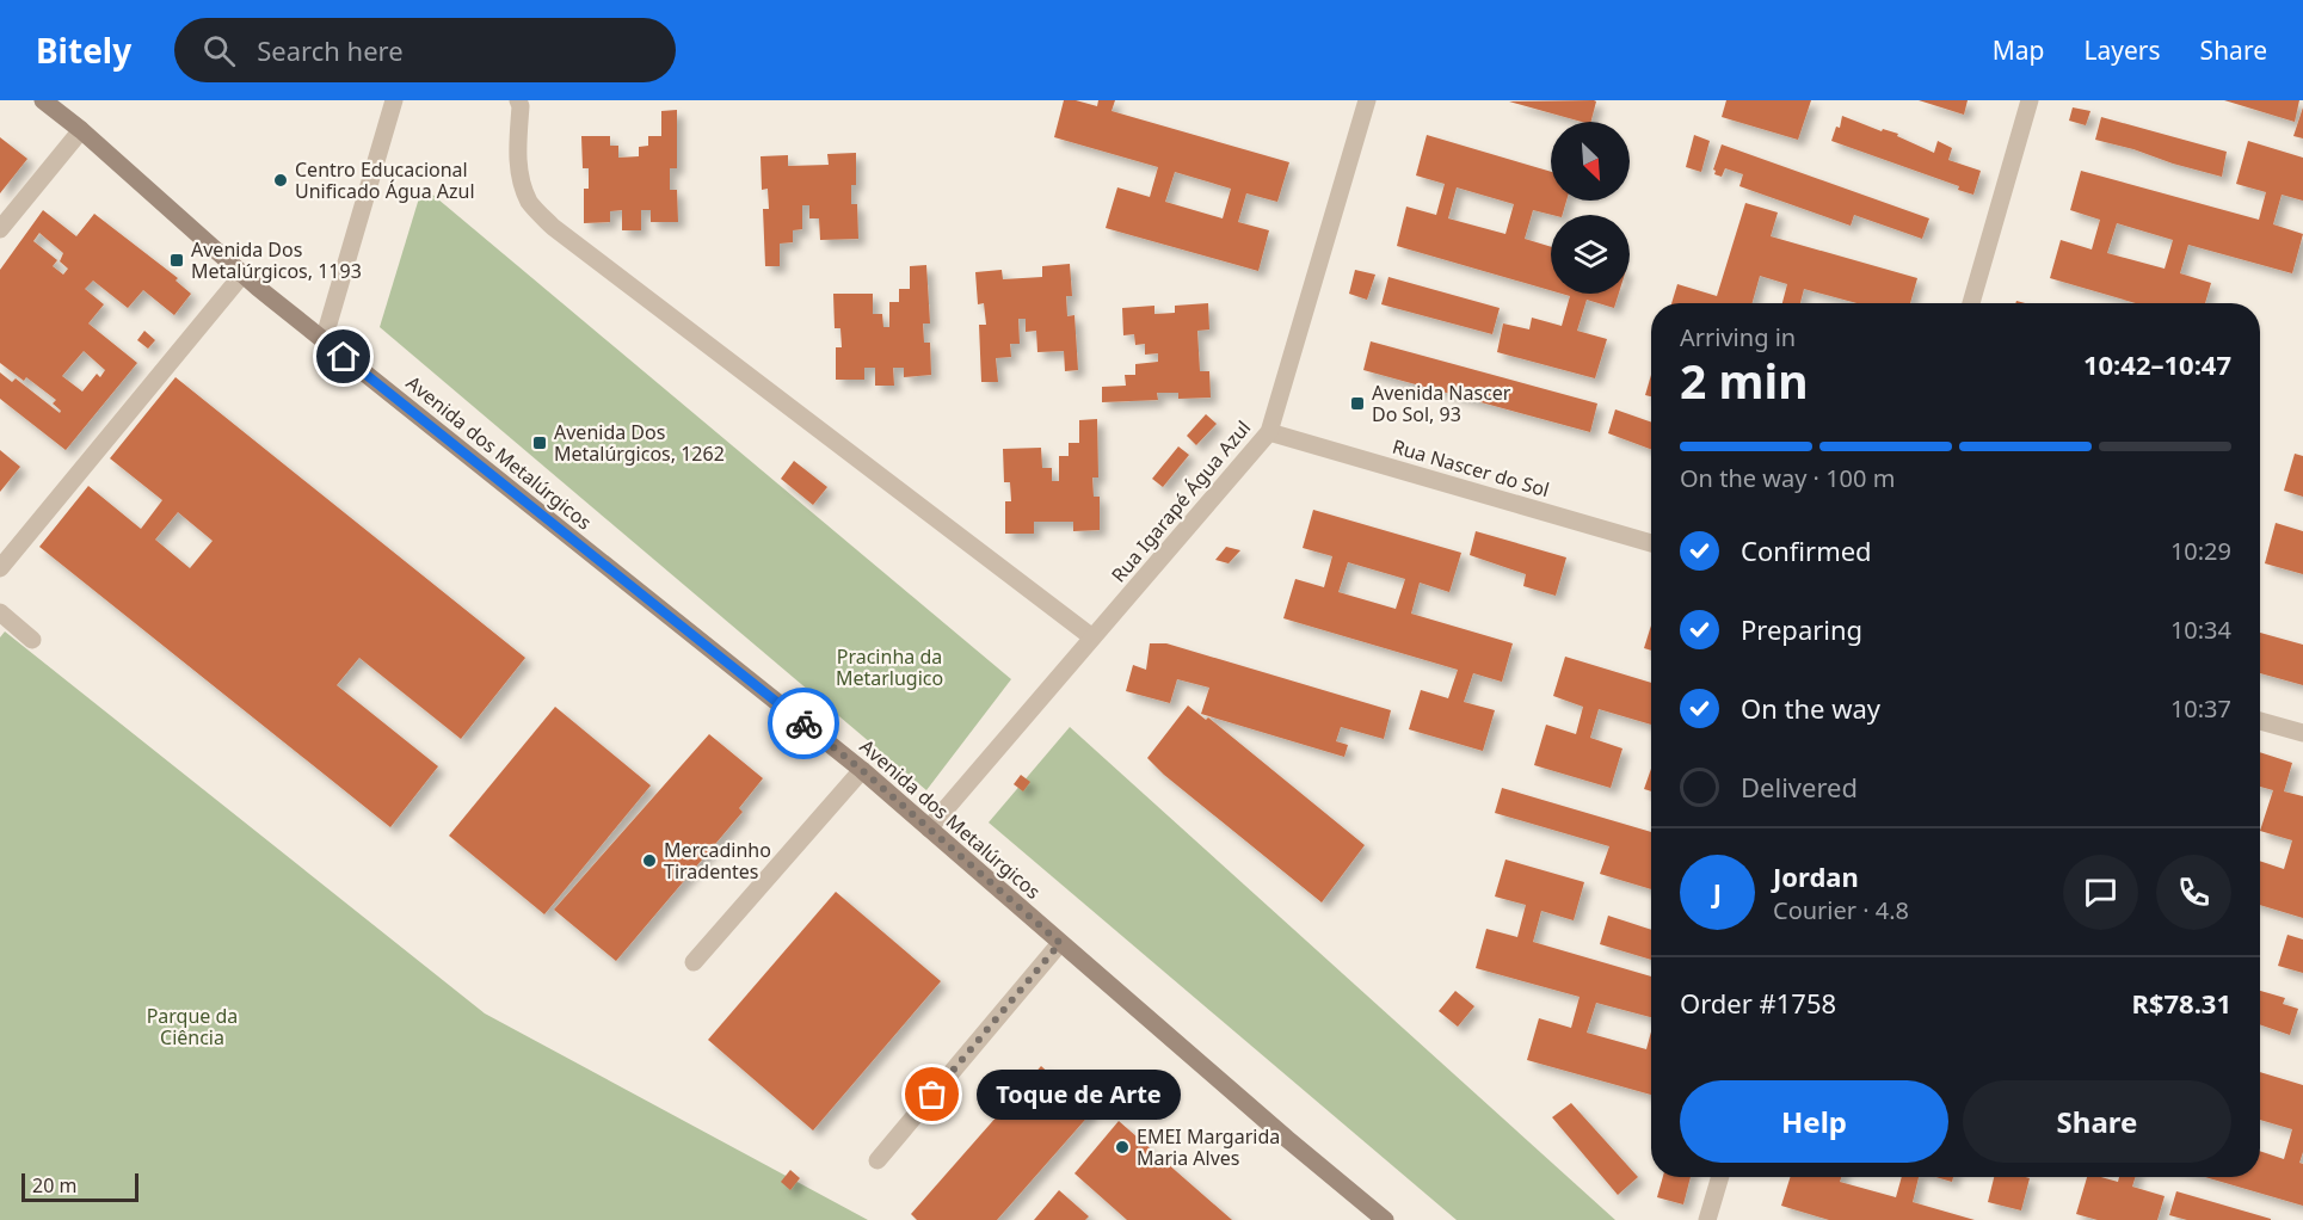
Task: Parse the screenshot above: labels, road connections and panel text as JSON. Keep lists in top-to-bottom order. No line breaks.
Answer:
{"streets":{"main road":["Avenida dos Metalúrgicos"],"street":["Rua Nascer do Sol","Rua Igarapé Água Azul"]},"crossings":[["Avenida dos Metalúrgicos","Rua Igarapé Água Azul"],["Rua Nascer do Sol","Rua Igarapé Água Azul"]],"parks":["Pracinha da Metarlugico","Parque da Ciência"],"places":{"other":["Centro Educacional Unificado Água Azul","Mercadinho Tiradentes","Toque de Arte","EMEI Margarida Maria Alves"],"transit":["Avenida Dos Metalúrgicos, 1193","Avenida Nascer Do Sol, 93","Avenida Dos Metalúrgicos, 1262"]},"scale_bar":"20 m","north":"bottom right","page":{"header":"Bitely","search":"Search here","nav":["Map","Layers","Share"],"heading":["2 min","Arriving in","10:42–10:47"],"panel":["Jordan","Courier · 4.8","Order #1758","R$78.31"],"bar":"On the way · 100 m","list":[["Confirmed","10:29"],["Preparing","10:34"],["On the way","10:37"],"Delivered"],"round":"J","buttons":["Help","Share"],"bubble":"Toque de Arte","scale":"20 m"}}
